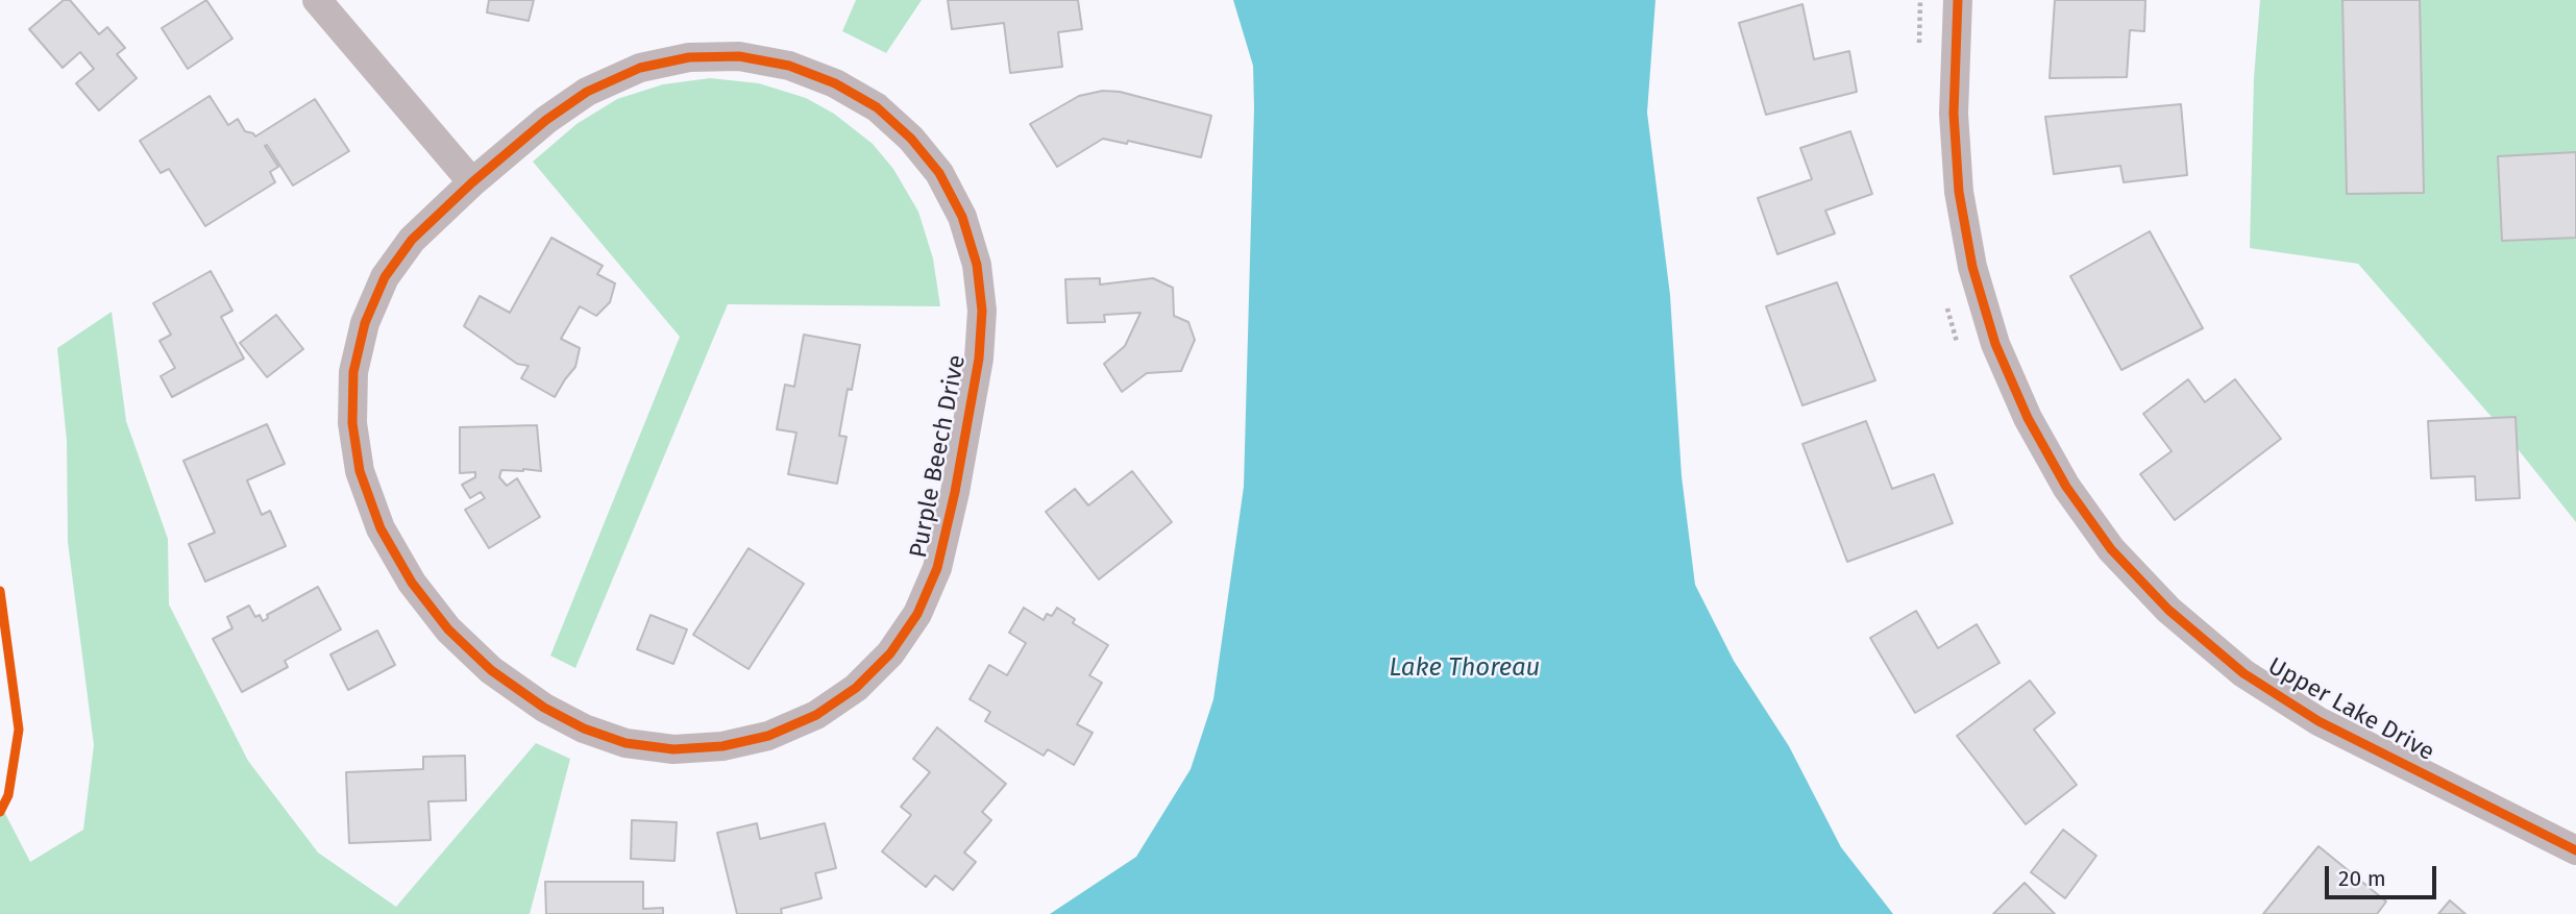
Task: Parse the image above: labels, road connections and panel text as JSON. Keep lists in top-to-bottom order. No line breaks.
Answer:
{"streets":{"street":["Purple Beech Drive","Upper Lake Drive"]},"water":["Lake Thoreau"],"scale_bar":"20 m"}
